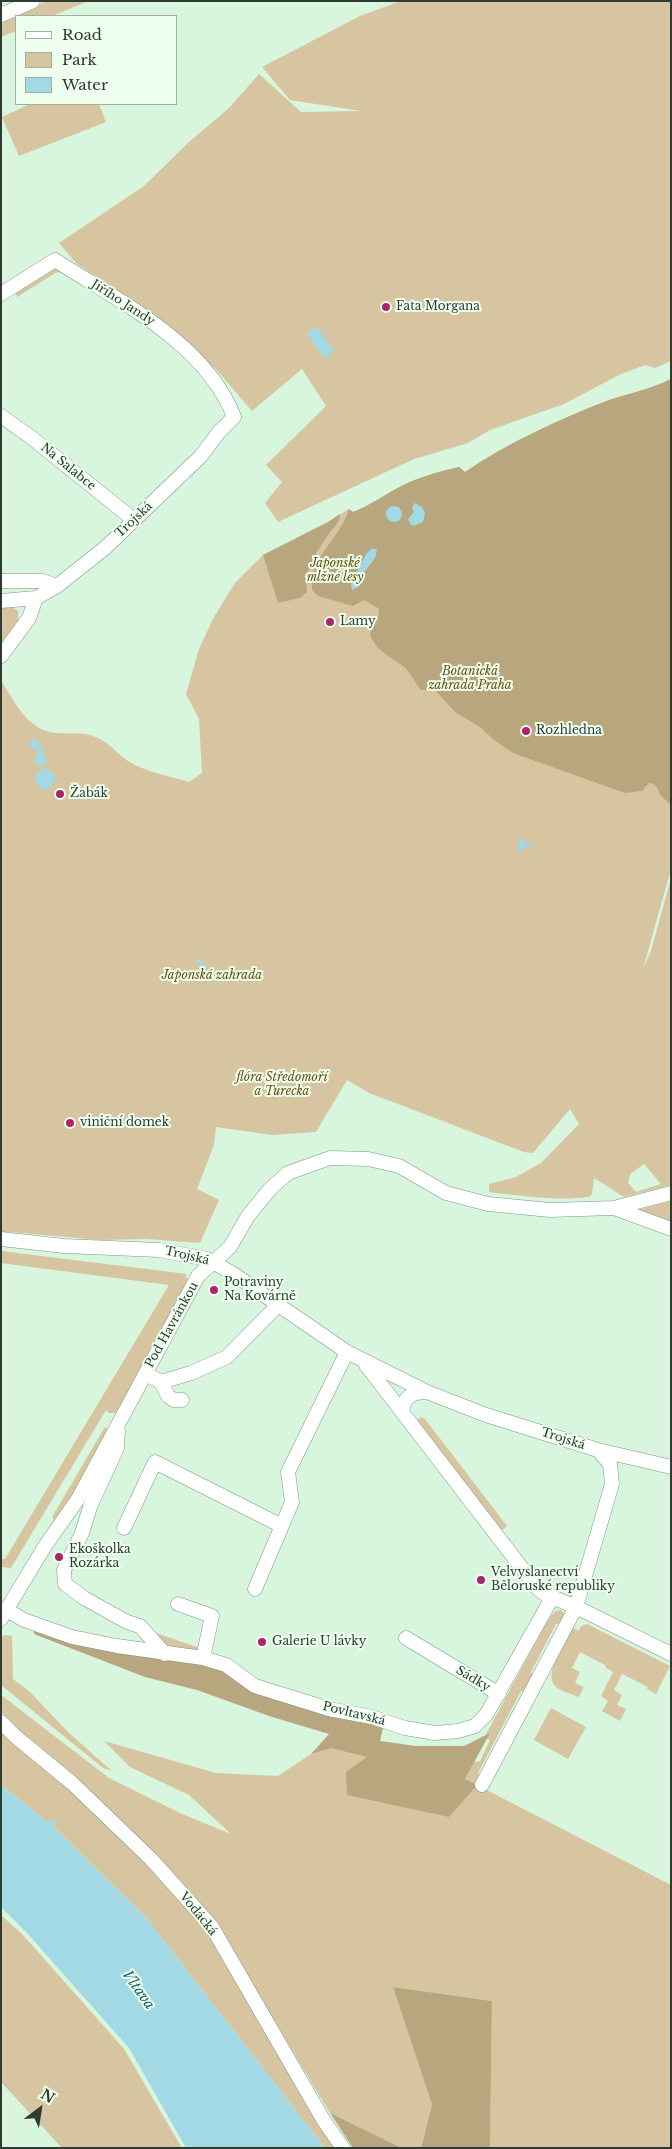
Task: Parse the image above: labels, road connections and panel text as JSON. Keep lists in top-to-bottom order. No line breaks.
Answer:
{"streets":{"street":["Jiřího Jandy","Na Salabce","Trojská","Pod Havránkou","Sádky","Povltavská","Vodácká"]},"crossings":[["Jiřího Jandy","Trojská"],["Na Salabce","Trojská"],["Trojská","Pod Havránkou"],["Trojská","Sádky"],["Pod Havránkou","Povltavská"],["Sádky","Povltavská"]],"water":["Vltava"],"parks":["Japonské mlžné lesy","Botanická zahrada Praha","Japonská zahrada","flóra Středomoří a Turecka"],"places":["Fata Morgana","Lamy","Rozhledna","Žabák","viniční domek","Potraviny Na Kovárně","Ekoškolka Rozárka","Velvyslanectví Běloruské republiky","Galerie U lávky"],"legend":["Road","Park","Water"],"north":"top right"}
